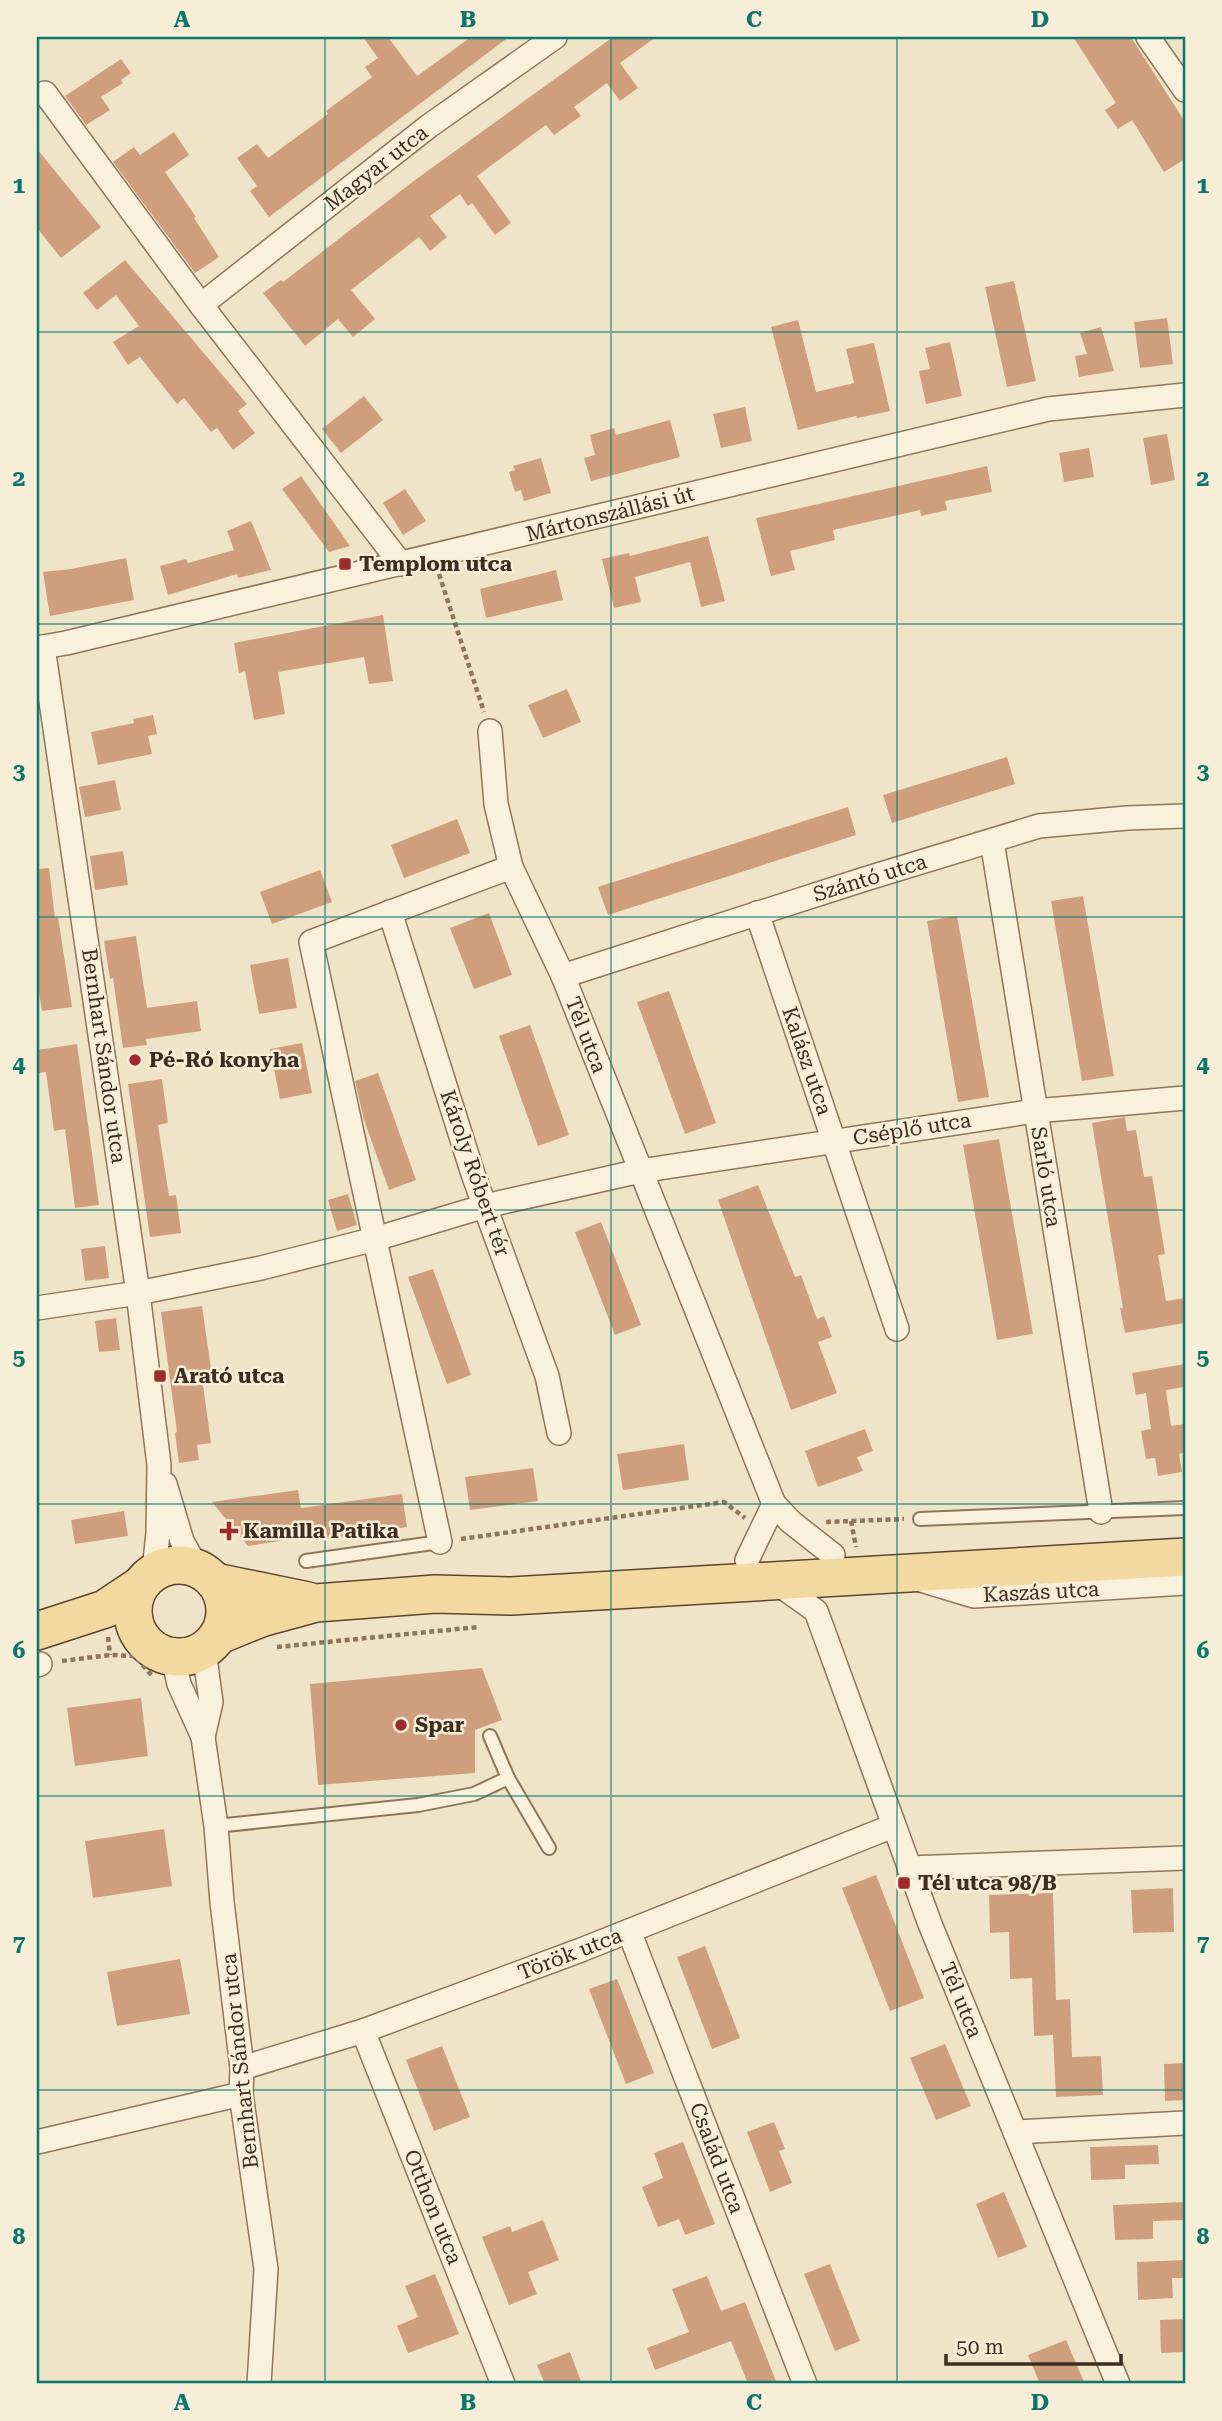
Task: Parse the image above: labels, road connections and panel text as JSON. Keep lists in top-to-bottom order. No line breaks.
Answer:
{"streets":{"street":["Magyar utca","Mártonszállási út","Szántó utca","Tél utca","Bernhart Sándor utca","Kalász utca","Cséplő utca","Károly Róbert tér","Sarló utca","Kaszás utca","Török utca","Család utca","Otthon utca"]},"crossings":[["Mártonszállási út","Bernhart Sándor utca"],["Szántó utca","Tél utca"],["Szántó utca","Kalász utca"],["Szántó utca","Sarló utca"],["Tél utca","Cséplő utca"],["Tél utca","Török utca"],["Bernhart Sándor utca","Török utca"],["Kalász utca","Cséplő utca"],["Cséplő utca","Sarló utca"],["Török utca","Család utca"],["Török utca","Otthon utca"]],"places":{"transit":["Templom utca","Arató utca","Tél utca 98/B"],"other":["Pé-Ró konyha","Spar"],"health":["Kamilla Patika"]},"scale_bar":"50 m","grid":{"columns":["A","B","C","D"],"rows":["1","2","3","4","5","6","7","8"]}}
